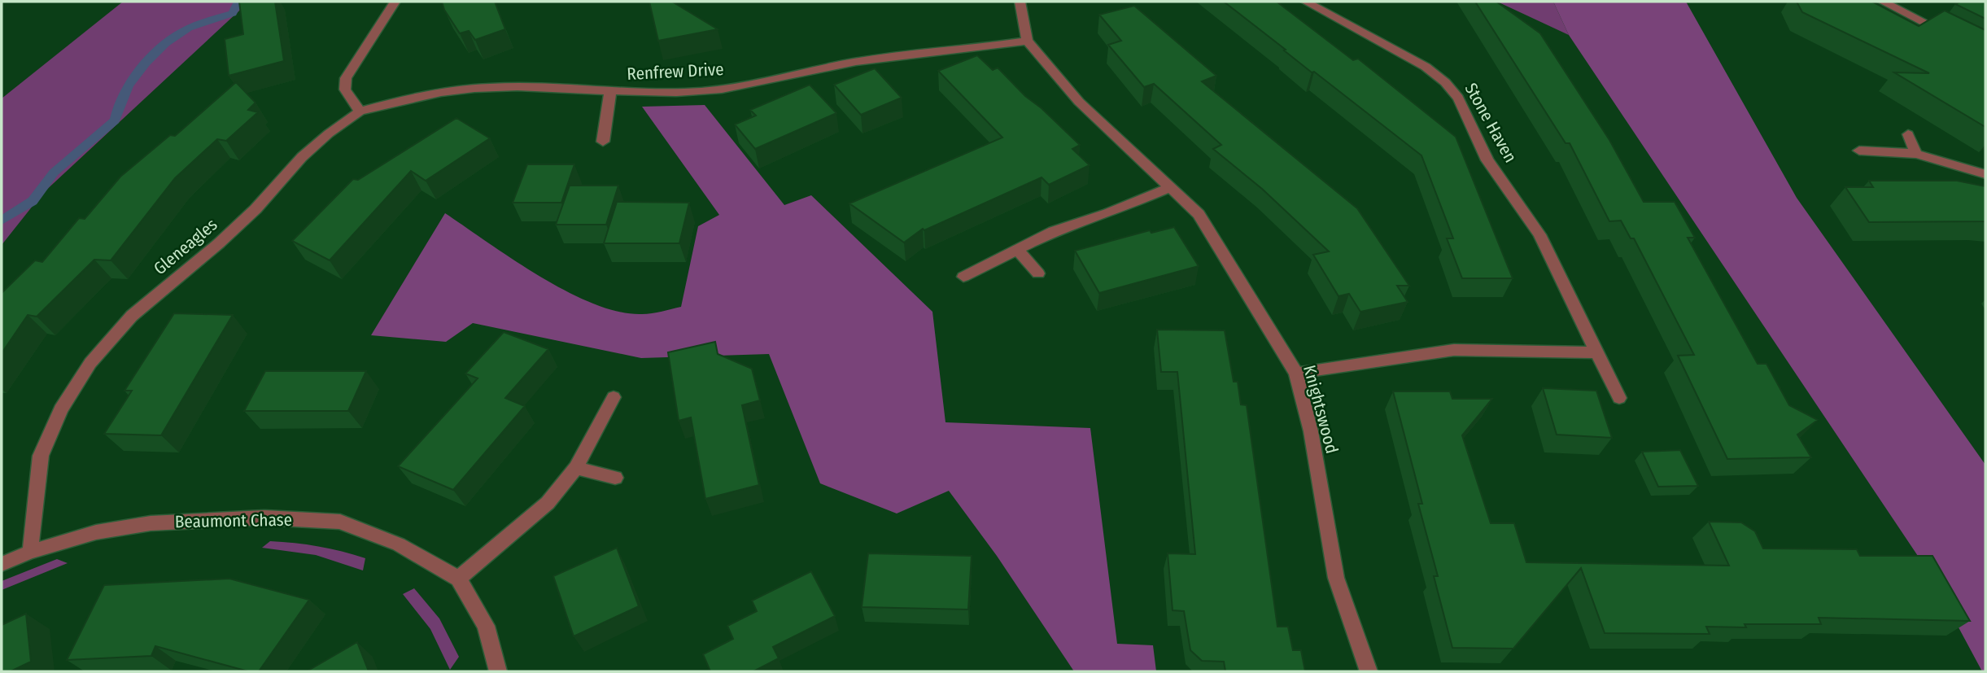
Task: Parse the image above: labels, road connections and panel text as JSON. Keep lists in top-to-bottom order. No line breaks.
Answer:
{"streets":{"street":["Renfrew Drive","Stone Haven","Gleneagles","Knightswood","Beaumont Chase"]},"crossings":[["Renfrew Drive","Gleneagles"],["Renfrew Drive","Knightswood"],["Gleneagles","Beaumont Chase"]]}
